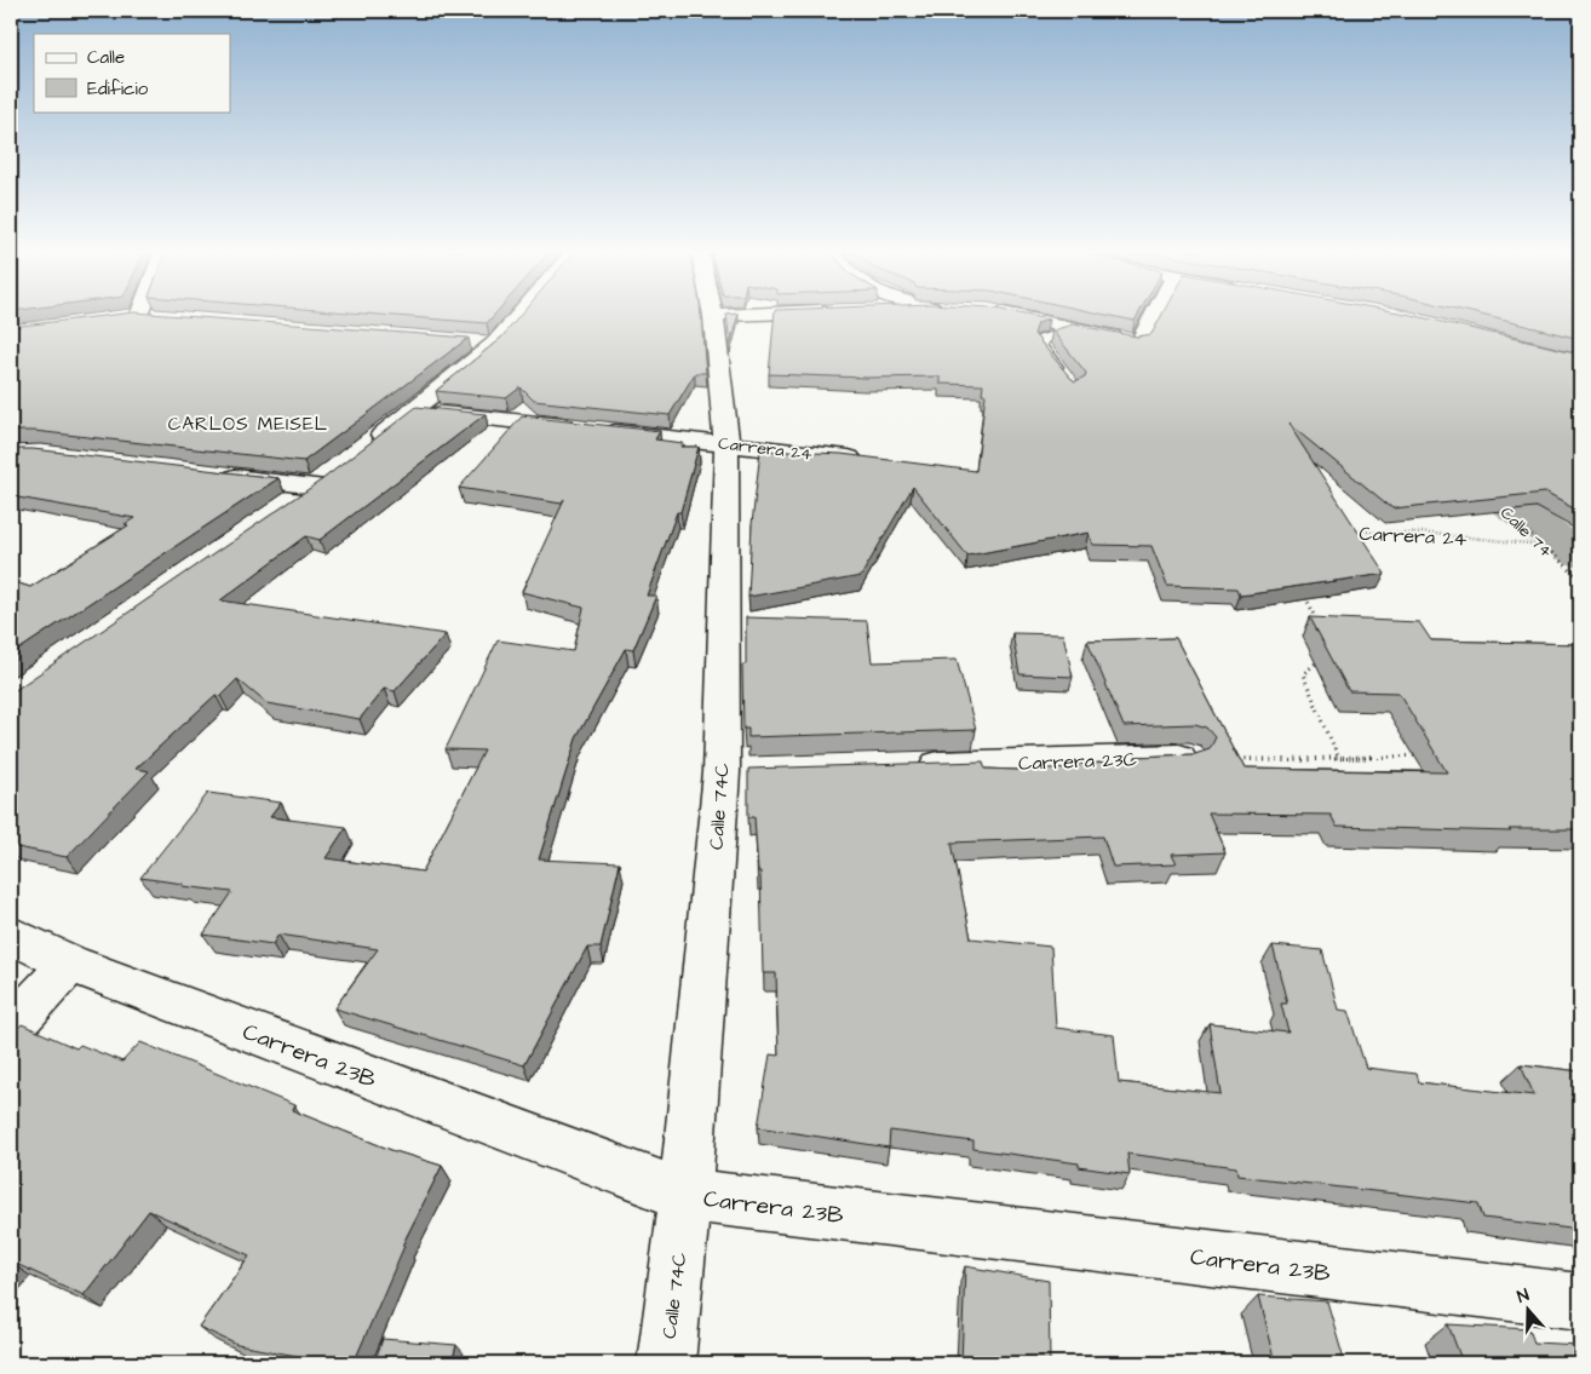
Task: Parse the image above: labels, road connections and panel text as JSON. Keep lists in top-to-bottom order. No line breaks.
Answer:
{"streets":{"street":["Carrera 24","Carrera 23C","Calle 74C","Carrera 23B"],"path":["Calle 74"]},"crossings":[["Carrera 24","Calle 74"],["Carrera 24","Calle 74C"],["Calle 74C","Carrera 23B"]],"districts":["CARLOS MEISEL"],"legend":["Calle","Edificio"],"north":"top"}
